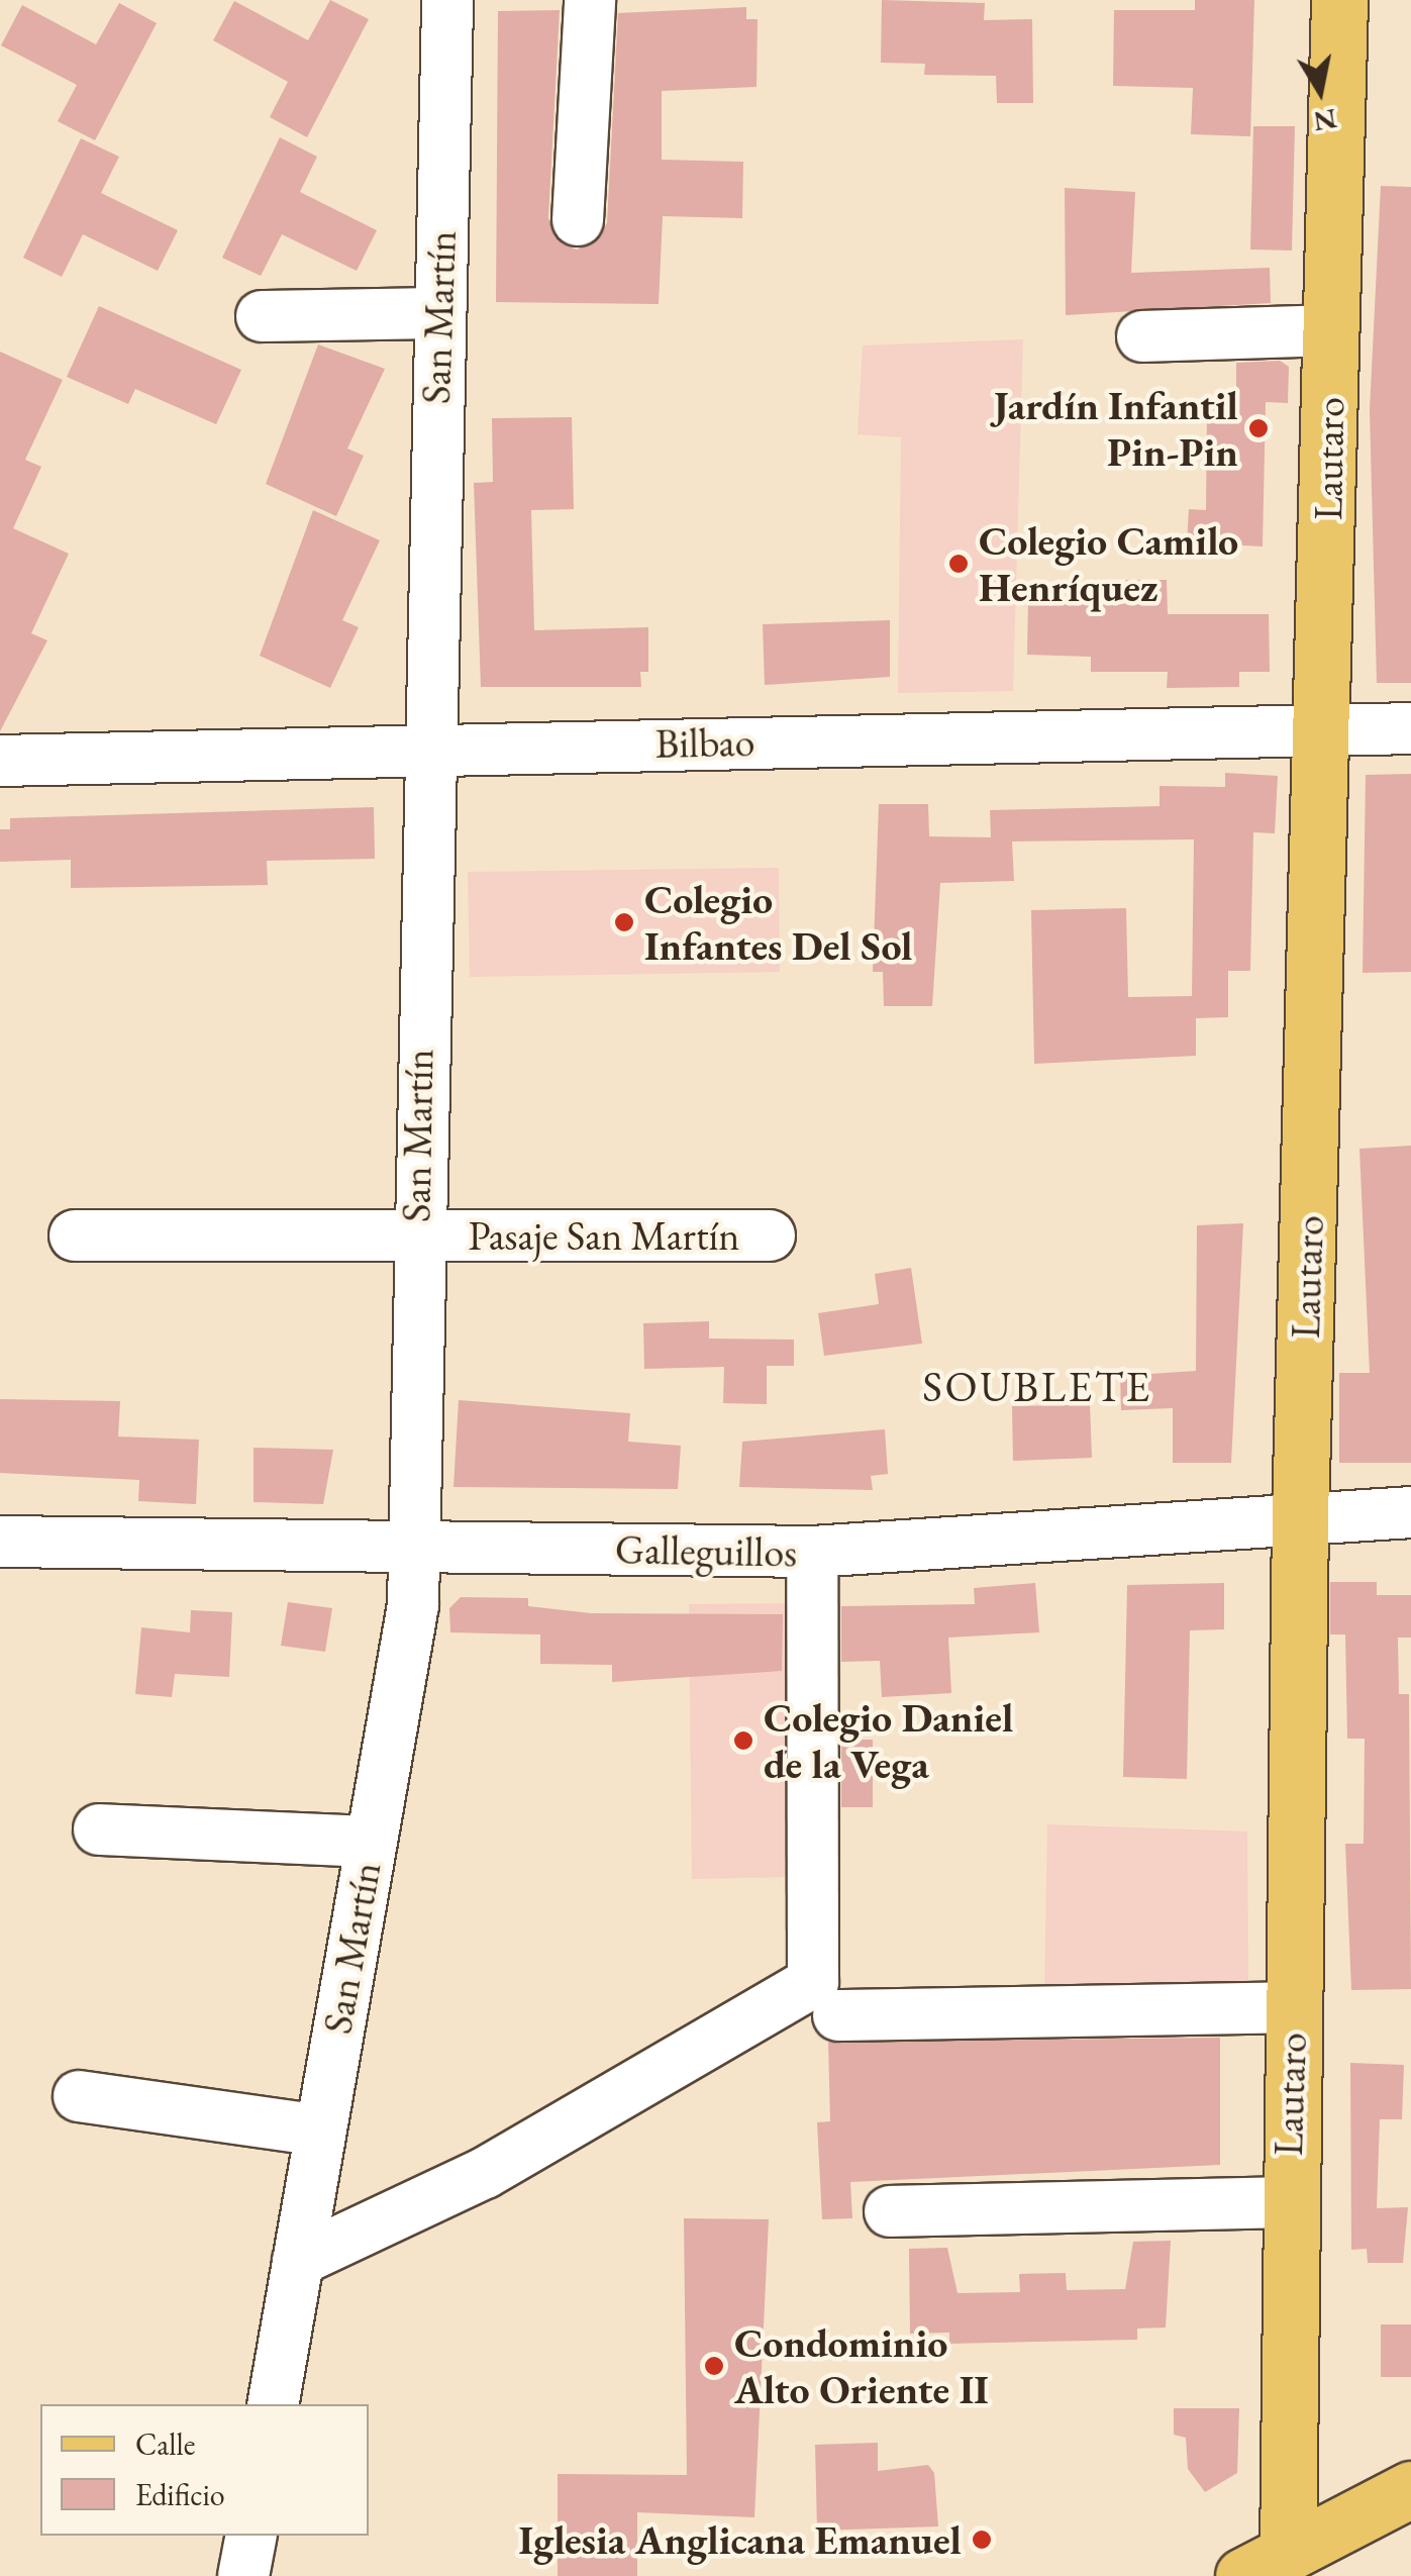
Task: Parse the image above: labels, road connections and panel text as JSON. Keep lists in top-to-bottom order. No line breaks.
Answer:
{"streets":{"main road":["Lautaro"],"street":["San Martín","Bilbao","Pasaje San Martín","Galleguillos"]},"crossings":[["San Martín","Bilbao"],["San Martín","Pasaje San Martín"],["San Martín","Galleguillos"],["Lautaro","Bilbao"],["Lautaro","Galleguillos"]],"districts":["SOUBLETE"],"places":["Jardín Infantil Pin-Pin","Colegio Camilo Henríquez","Colegio Infantes Del Sol","Colegio Daniel de la Vega","Condominio Alto Oriente II","Iglesia Anglicana Emanuel"],"legend":["Calle","Edificio"],"north":"bottom"}
